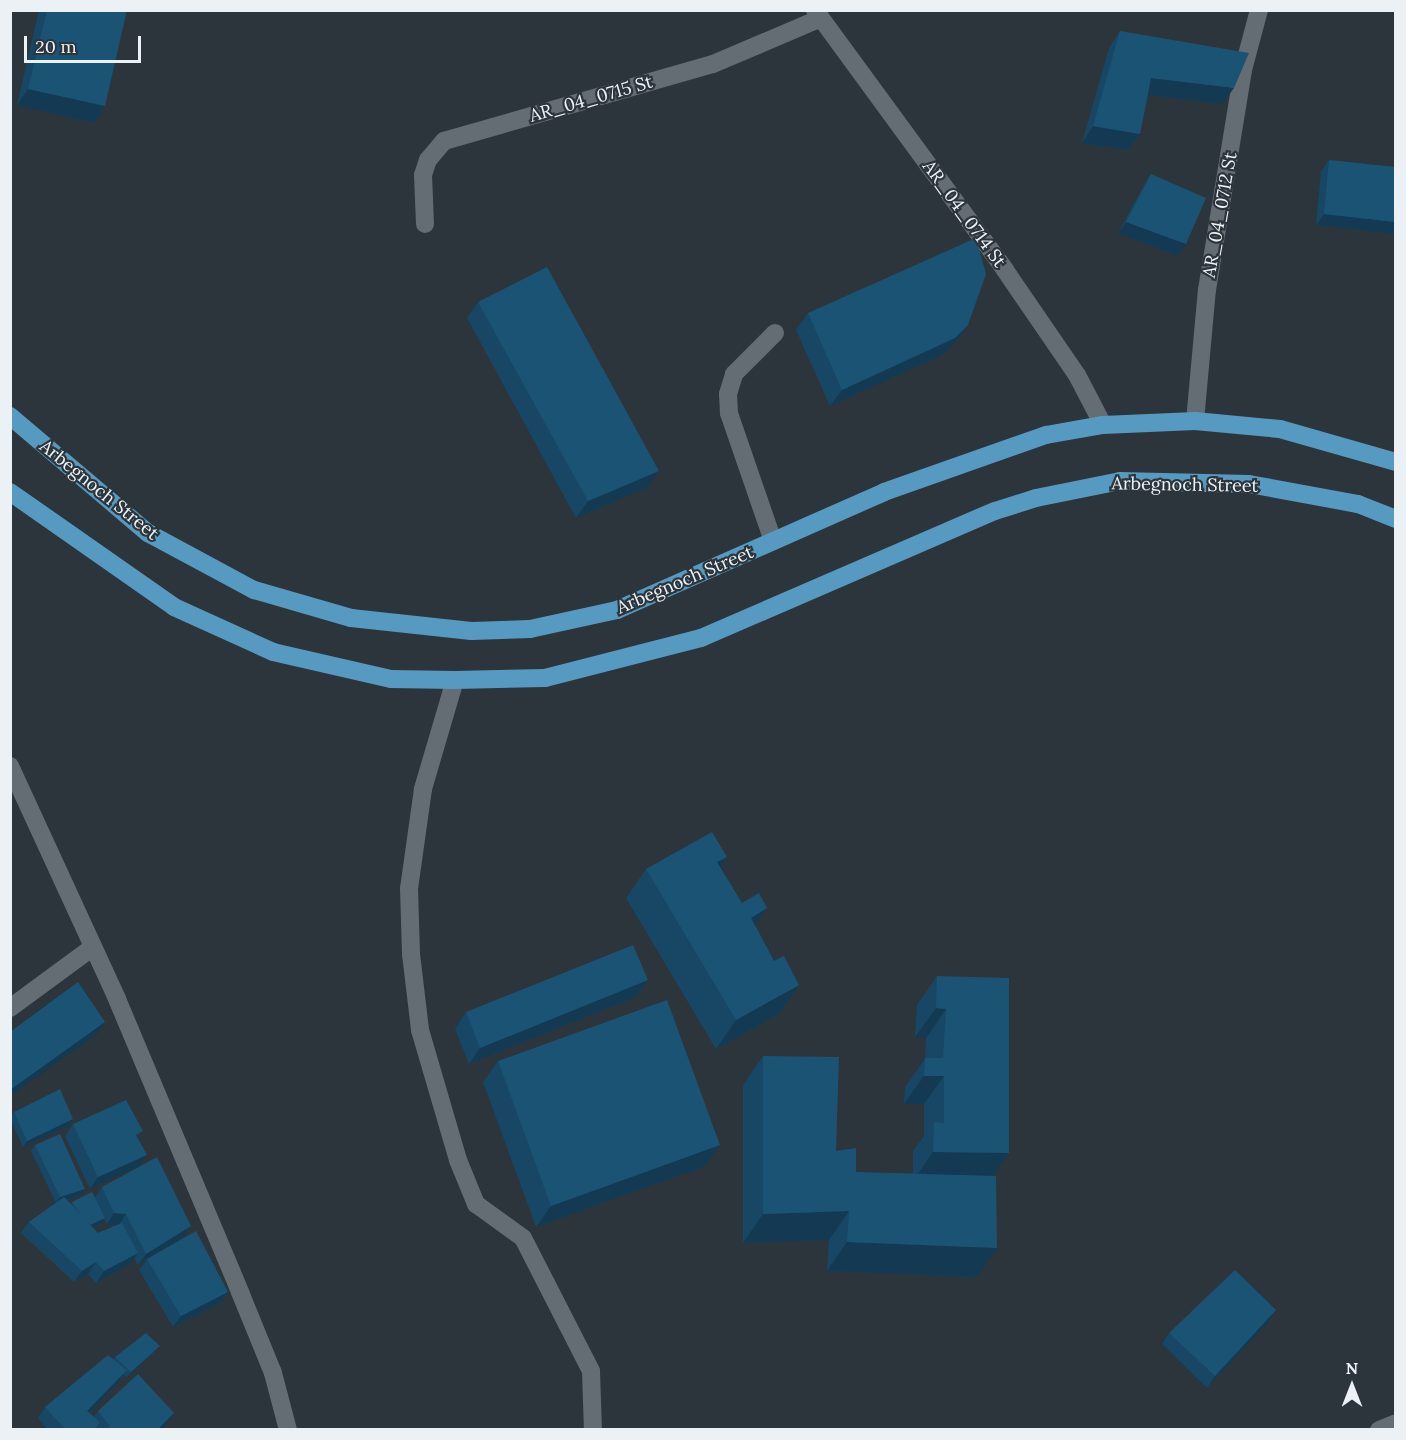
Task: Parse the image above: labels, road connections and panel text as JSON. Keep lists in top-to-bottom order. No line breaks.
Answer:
{"streets":{"main road":["Arbegnoch Street"],"street":["AR_04_0715 St","AR_04_0714 St","AR_04_0712 St"]},"crossings":[["AR_04_0715 St","AR_04_0714 St"],["AR_04_0714 St","Arbegnoch Street"],["AR_04_0712 St","Arbegnoch Street"]],"scale_bar":"20 m","north":"top"}
